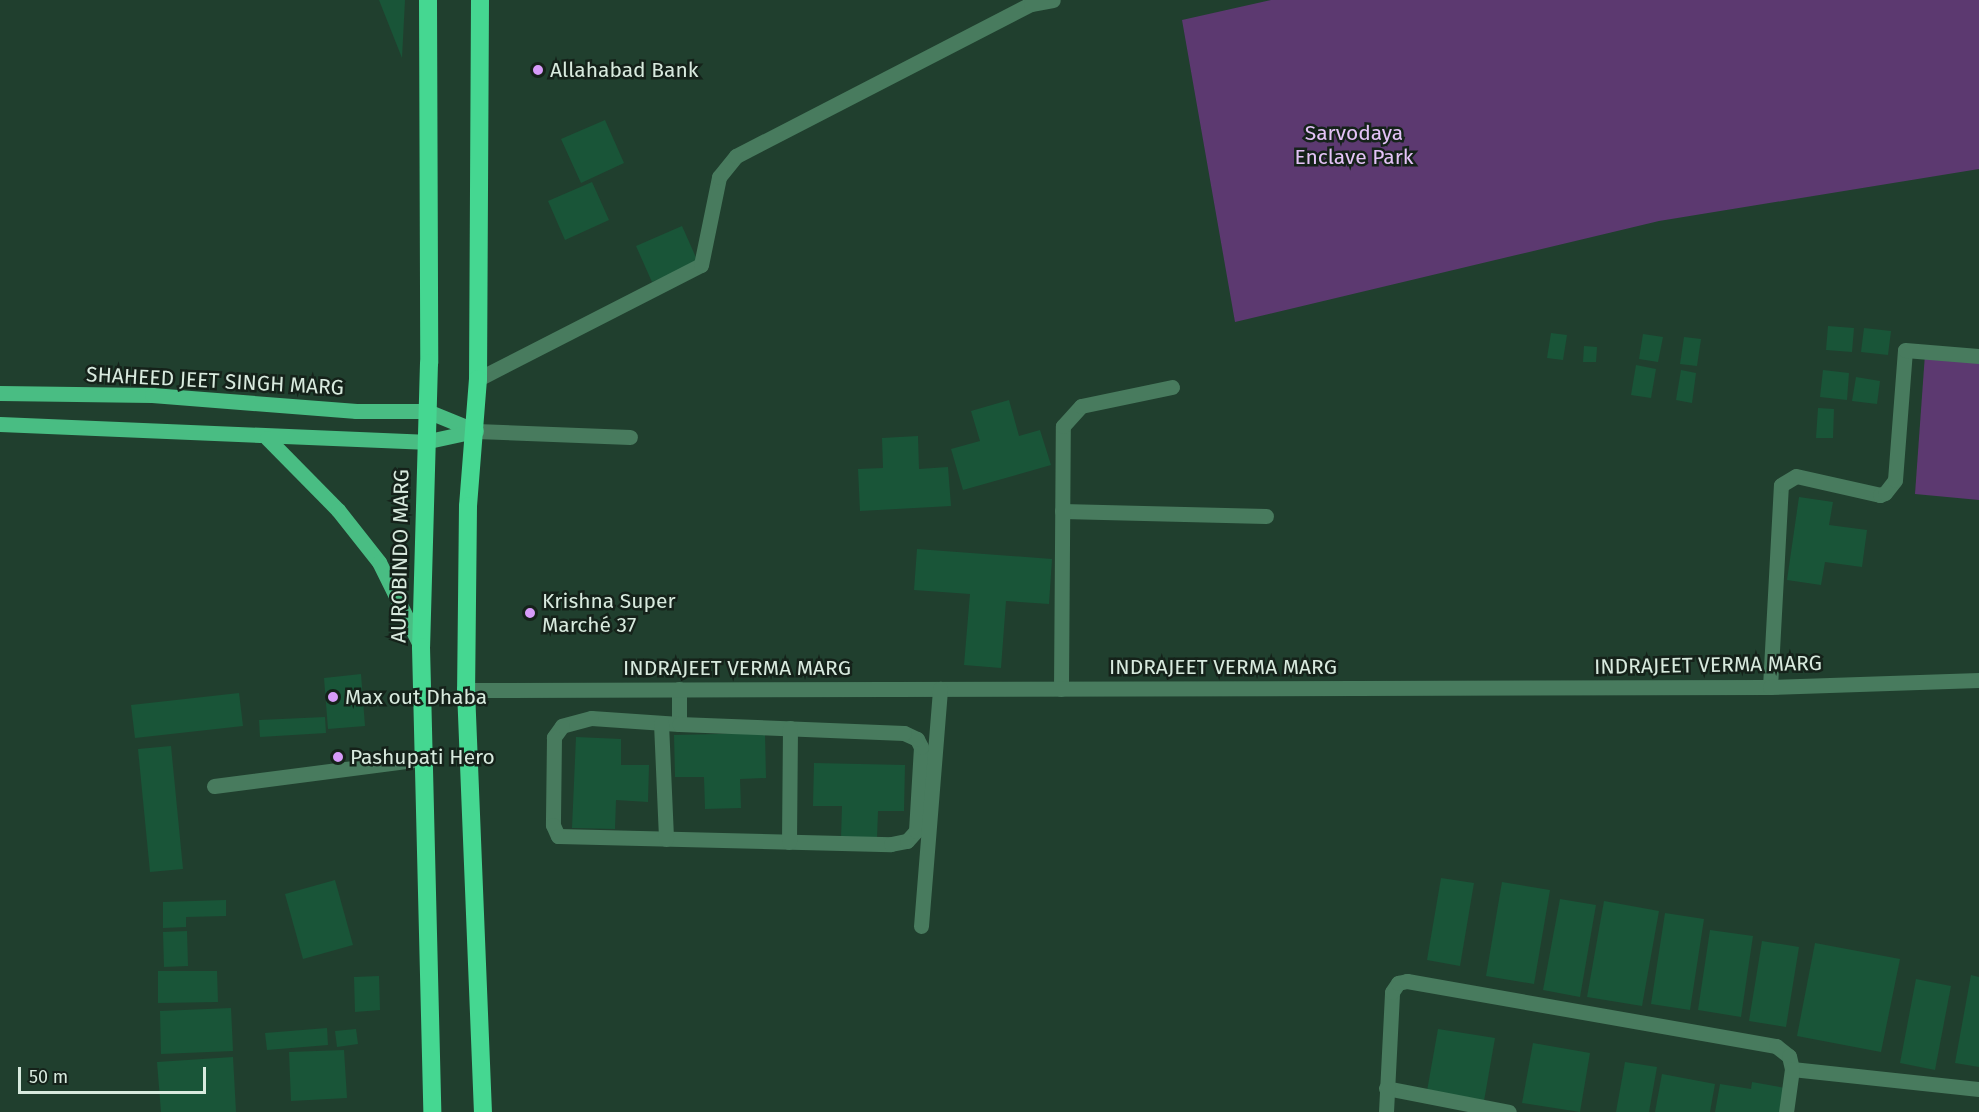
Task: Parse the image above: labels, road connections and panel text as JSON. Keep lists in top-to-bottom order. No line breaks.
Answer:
{"streets":{"highway":["AUROBINDO MARG"],"main road":["SHAHEED JEET SINGH MARG"],"street":["INDRAJEET VERMA MARG"]},"crossings":[["SHAHEED JEET SINGH MARG","AUROBINDO MARG"]],"parks":["Sarvodaya Enclave Park"],"places":["Allahabad Bank","Krishna Super Marché 37","Max out Dhaba","Pashupati Hero"],"scale_bar":"50 m"}
